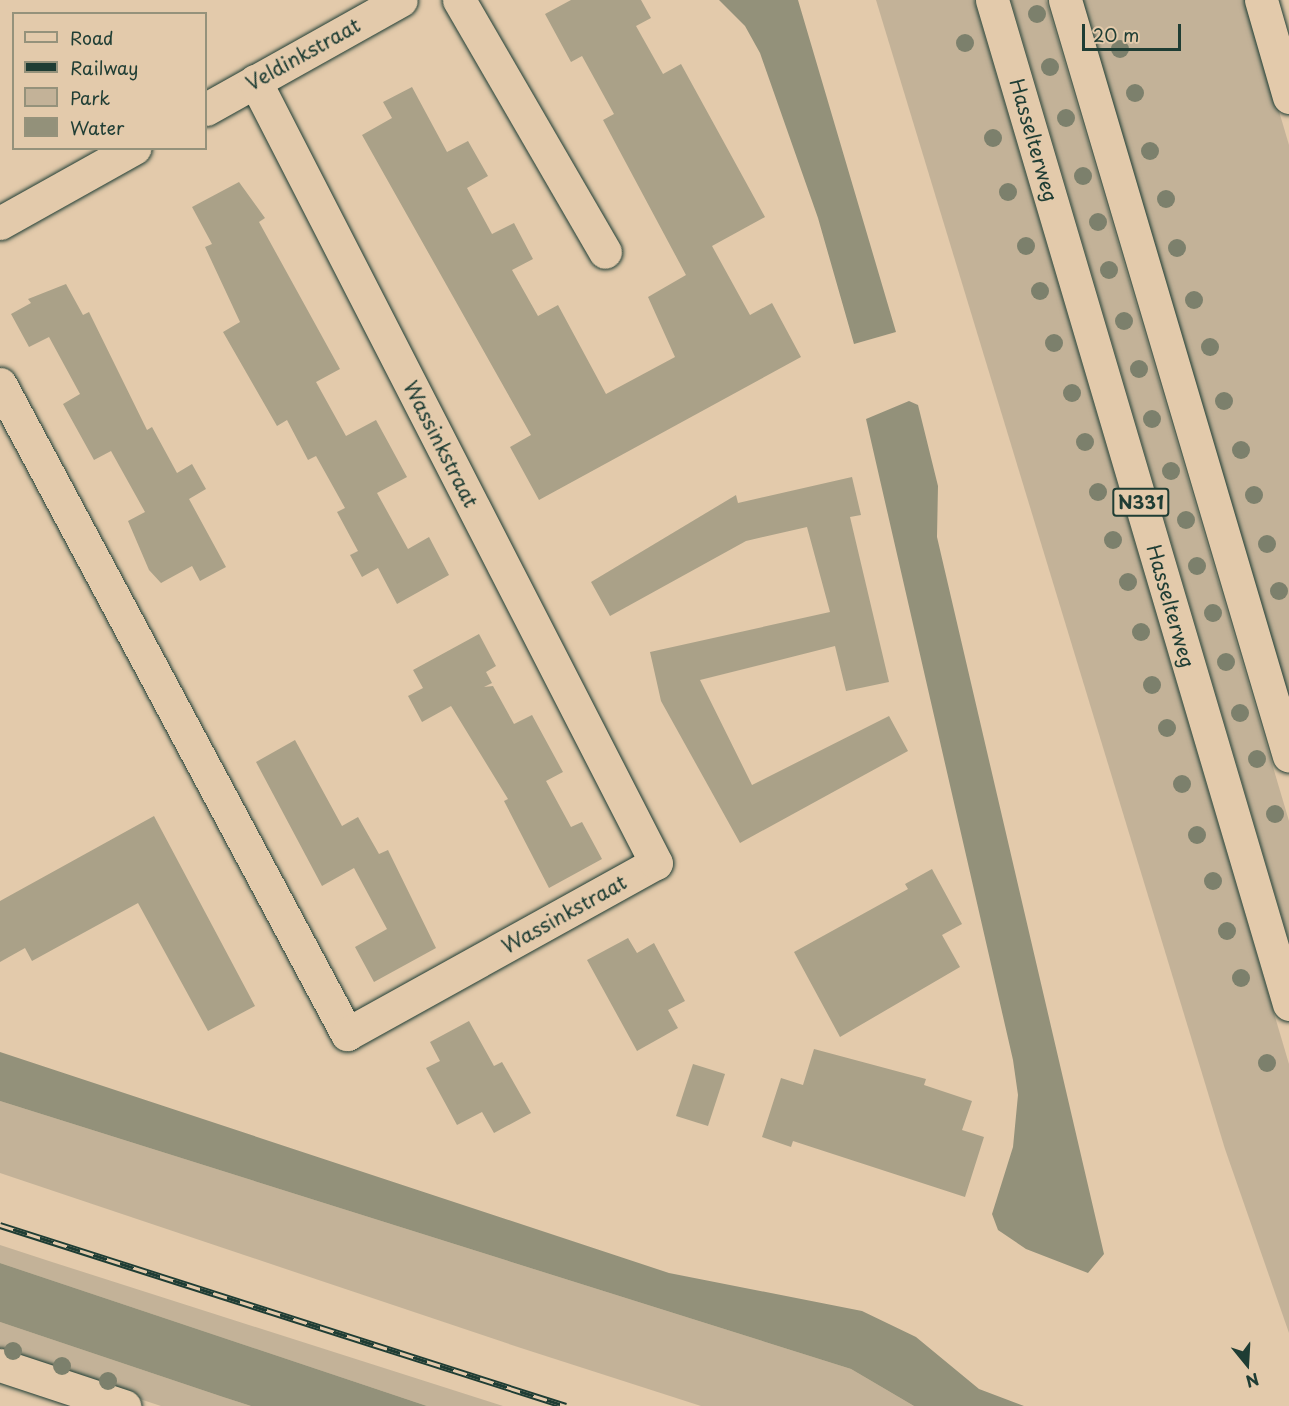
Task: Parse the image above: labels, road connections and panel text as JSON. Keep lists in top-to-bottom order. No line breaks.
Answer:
{"streets":{"street":["Veldinkstraat","Hasselterweg","Wassinkstraat","N331"]},"crossings":[["Veldinkstraat","Wassinkstraat"]],"legend":["Road","Railway","Park","Water"],"scale_bar":"20 m","north":"bottom"}
